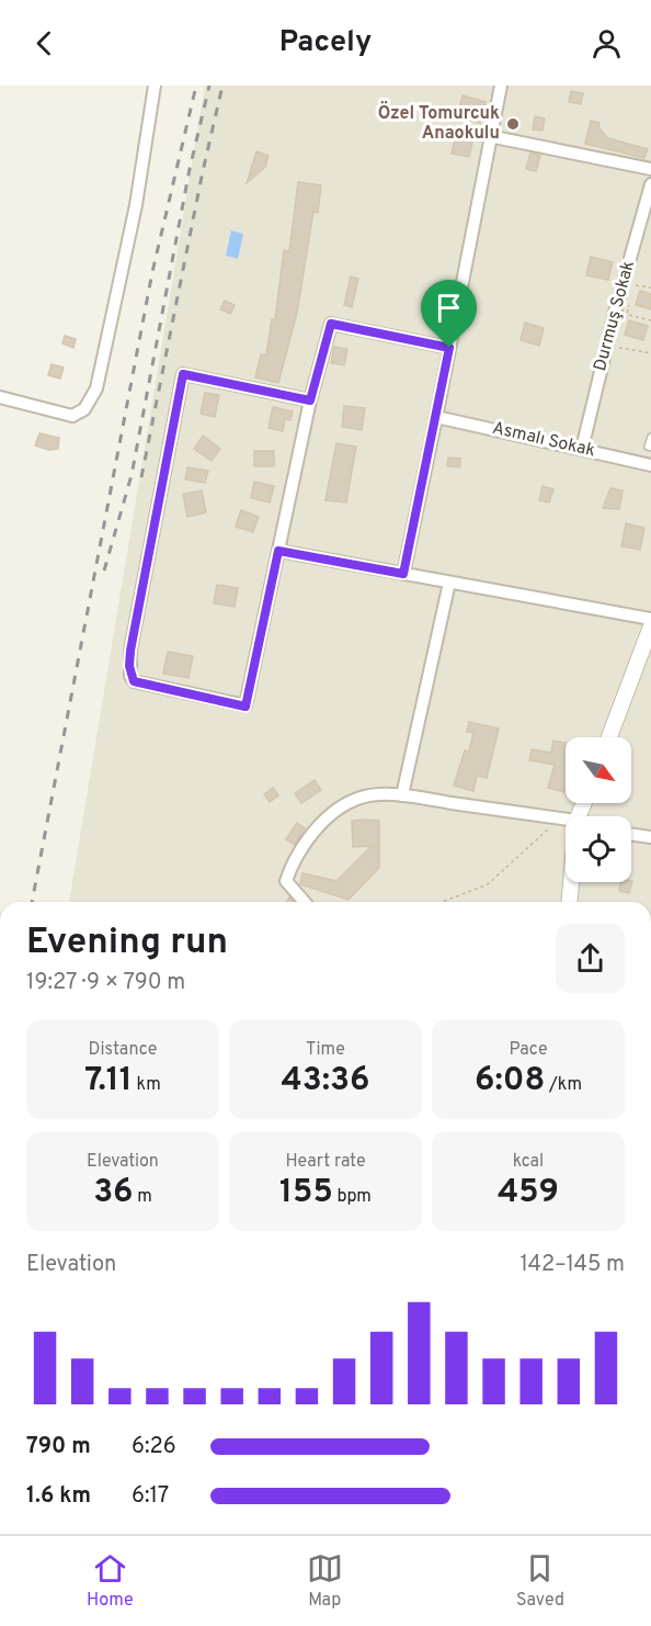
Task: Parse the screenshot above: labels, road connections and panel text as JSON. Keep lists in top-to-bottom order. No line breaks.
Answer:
{"streets":{"street":["Durmuş Sokak","Asmalı Sokak"]},"crossings":[["Durmuş Sokak","Asmalı Sokak"]],"places":["Özel Tomurcuk Anaokulu"],"north":"bottom right","page":{"header":"Pacely","heading":["Evening run","19:27 · 9 × 790 m"],"stats":[["Distance","7.11 km"],["Time","43:36"],["Pace","6:08 /km"],["Elevation","36 m"],["Heart rate","155 bpm"],["kcal","459"]],"chart":["Elevation","142–145 m"],"list":[{"name":"790 m","note":"6:26"},{"name":"1.6 km","note":"6:17"}],"tabs":["Home","Map","Saved"]}}
